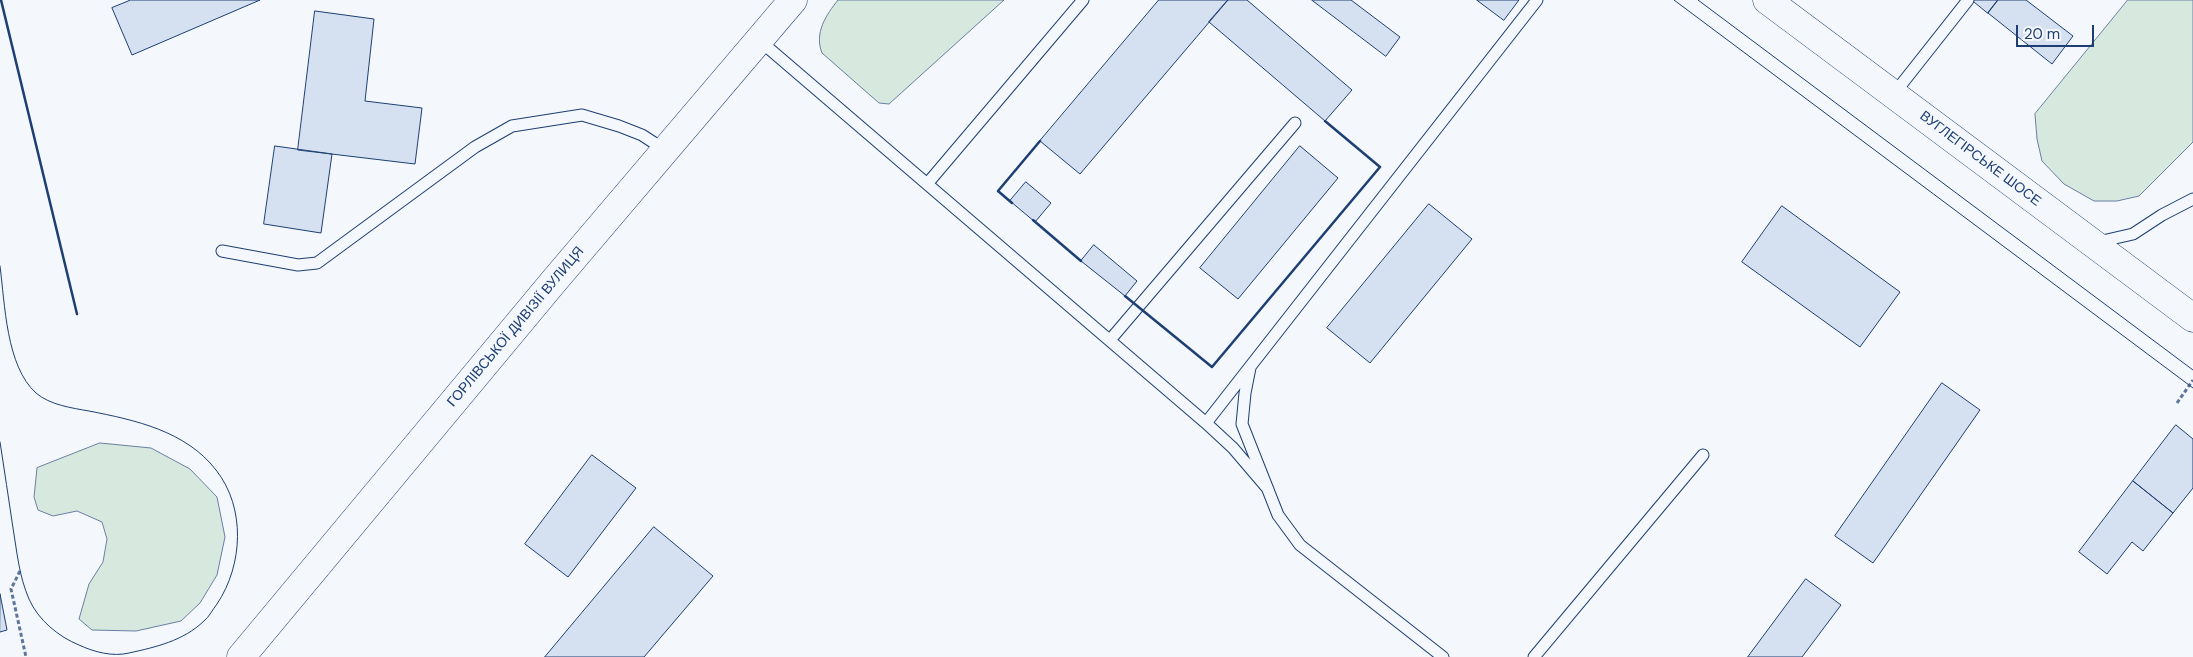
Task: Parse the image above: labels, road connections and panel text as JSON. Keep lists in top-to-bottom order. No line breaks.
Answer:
{"streets":{"main road":["ВУГЛЕГІРСЬКЕ ШОСЕ","ГОРЛІВСЬКОЇ ДИВІЗІЇ ВУЛИЦЯ"]},"scale_bar":"20 m"}
